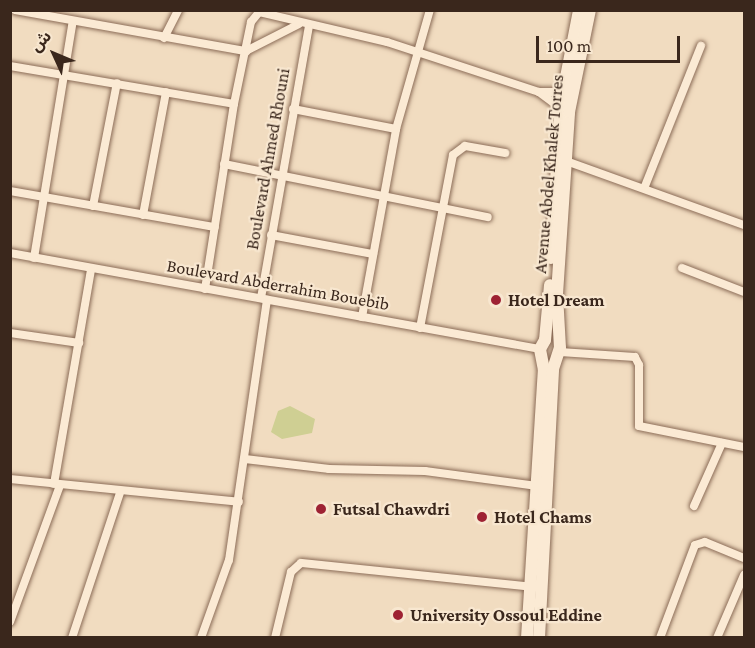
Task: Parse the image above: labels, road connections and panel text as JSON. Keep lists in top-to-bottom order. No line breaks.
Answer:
{"streets":{"main road":["Avenue Abdel Khalek Torres"],"street":["Boulevard Ahmed Rhouni","Boulevard Abderrahim Bouebib"]},"crossings":[["Boulevard Ahmed Rhouni","Boulevard Abderrahim Bouebib"],["Avenue Abdel Khalek Torres","Boulevard Abderrahim Bouebib"]],"places":["Hotel Dream","Futsal Chawdri","Hotel Chams","University Ossoul Eddine"],"scale_bar":"100 m","north":"top left"}
